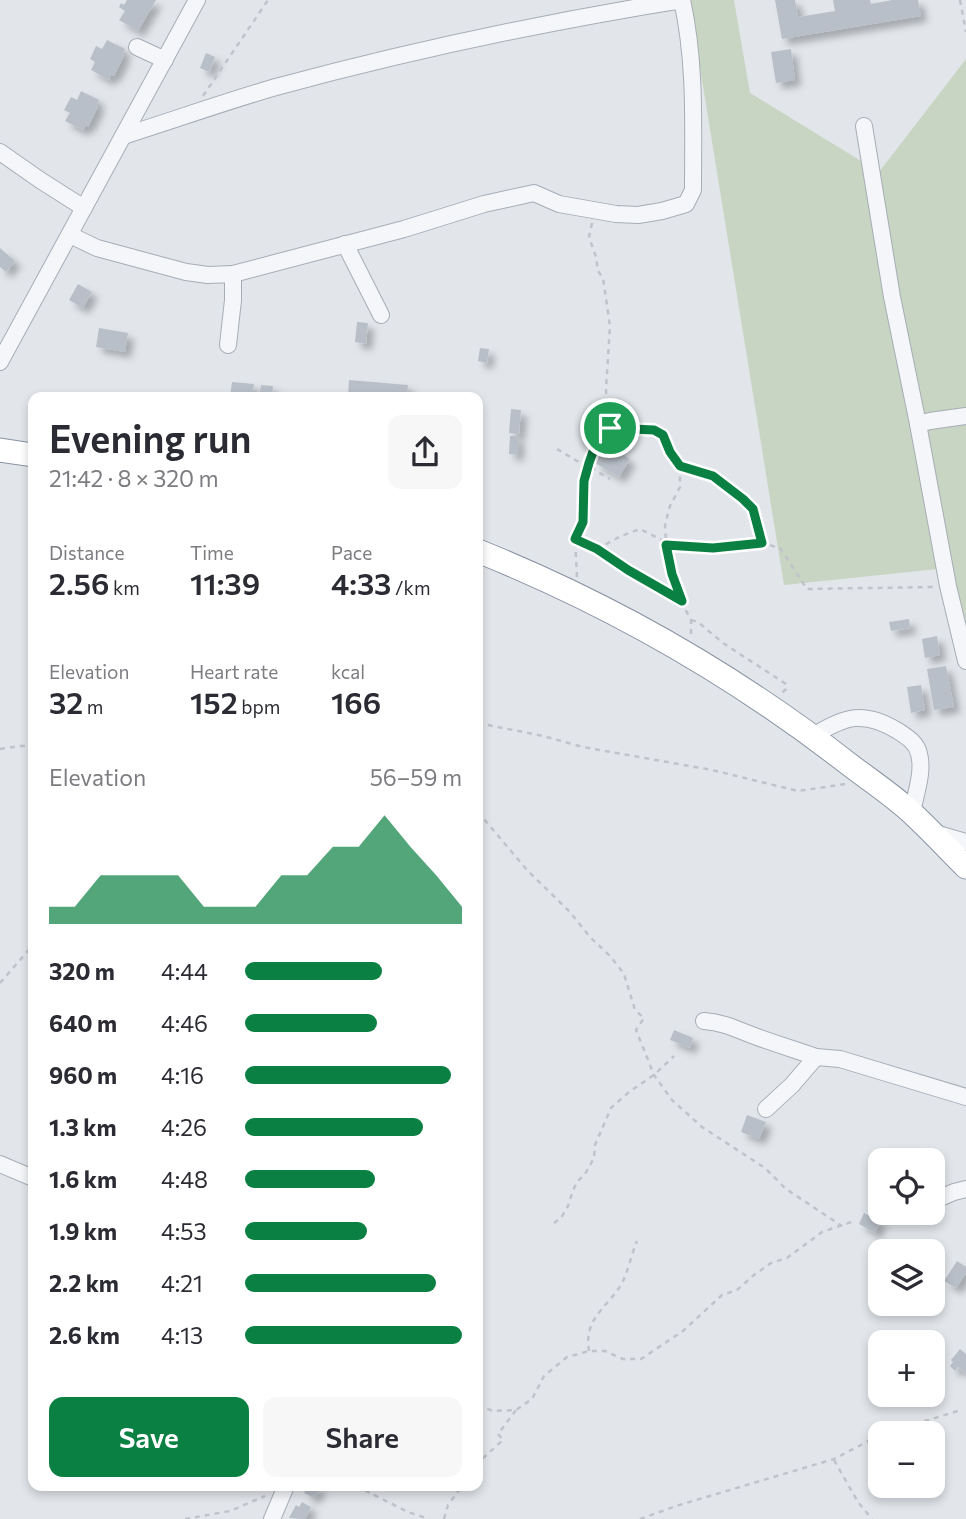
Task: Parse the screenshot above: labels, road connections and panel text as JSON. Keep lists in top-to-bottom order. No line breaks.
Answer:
{"page":{"heading":["Evening run","21:42 · 8 × 320 m"],"stats":[["Distance","2.56 km"],["Time","11:39"],["Pace","4:33 /km"],["Elevation","32 m"],["Heart rate","152 bpm"],["kcal","166"]],"chart":["Elevation","56–59 m"],"list":[{"name":"320 m","note":"4:44"},{"name":"640 m","note":"4:46"},{"name":"960 m","note":"4:16"},{"name":"1.3 km","note":"4:26"},{"name":"1.6 km","note":"4:48"},{"name":"1.9 km","note":"4:53"},{"name":"2.2 km","note":"4:21"},{"name":"2.6 km","note":"4:13"}],"map_buttons":["+","−"],"buttons":["Save","Share"]}}
